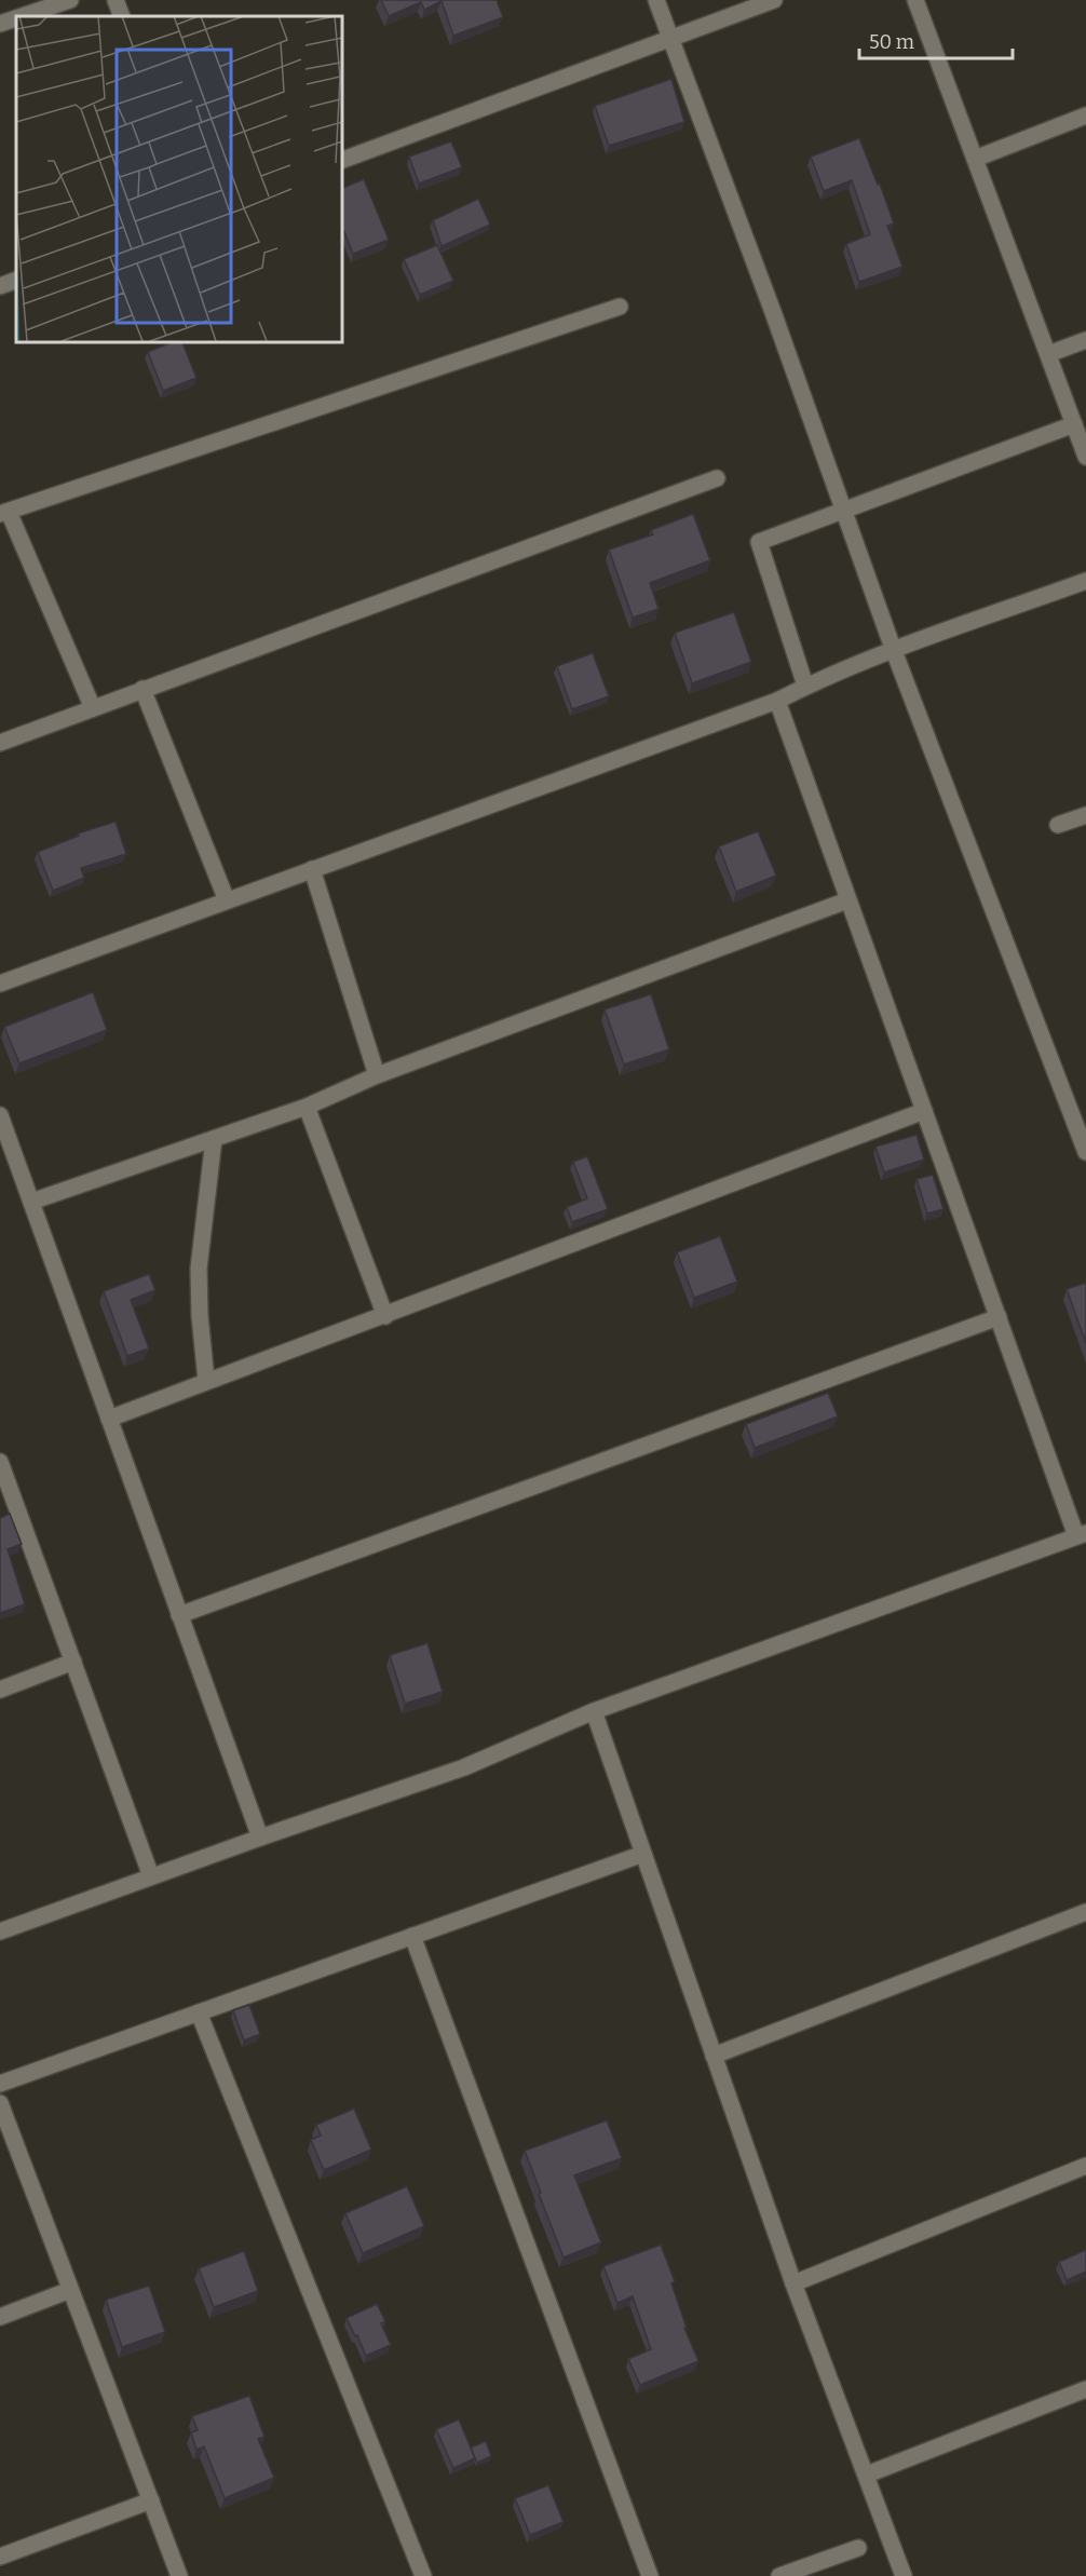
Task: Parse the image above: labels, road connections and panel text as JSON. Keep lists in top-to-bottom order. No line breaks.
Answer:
{"scale_bar":"50 m"}
